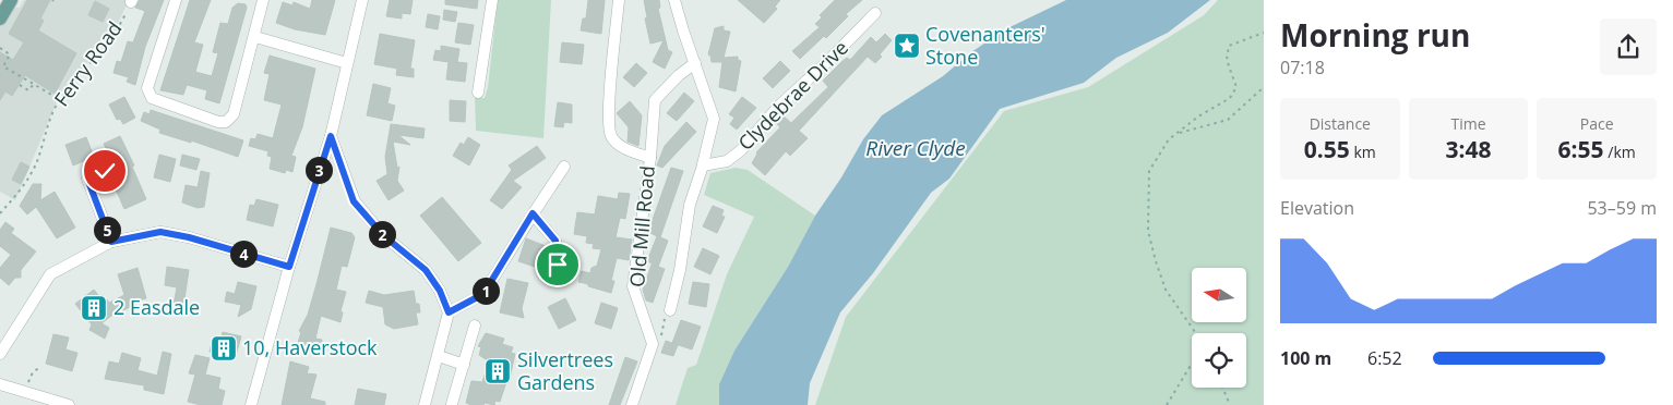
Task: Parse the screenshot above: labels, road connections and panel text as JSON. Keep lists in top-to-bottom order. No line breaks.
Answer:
{"streets":{"street":["Clydebrae Drive","Old Mill Road"],"path":["Ferry Road"]},"water":["River Clyde"],"places":{"place":["Covenanters' Stone"],"building":["2 Easdale","10, Haverstock","Silvertrees Gardens"]},"north":"left","page":{"heading":["Morning run","07:18"],"stats":[["Distance","0.55 km"],["Time","3:48"],["Pace","6:55 /km"]],"pins":["3","5","2","4","1"],"chart":["Elevation","53–59 m"],"list":[{"name":"100 m","note":"6:52"}]}}
